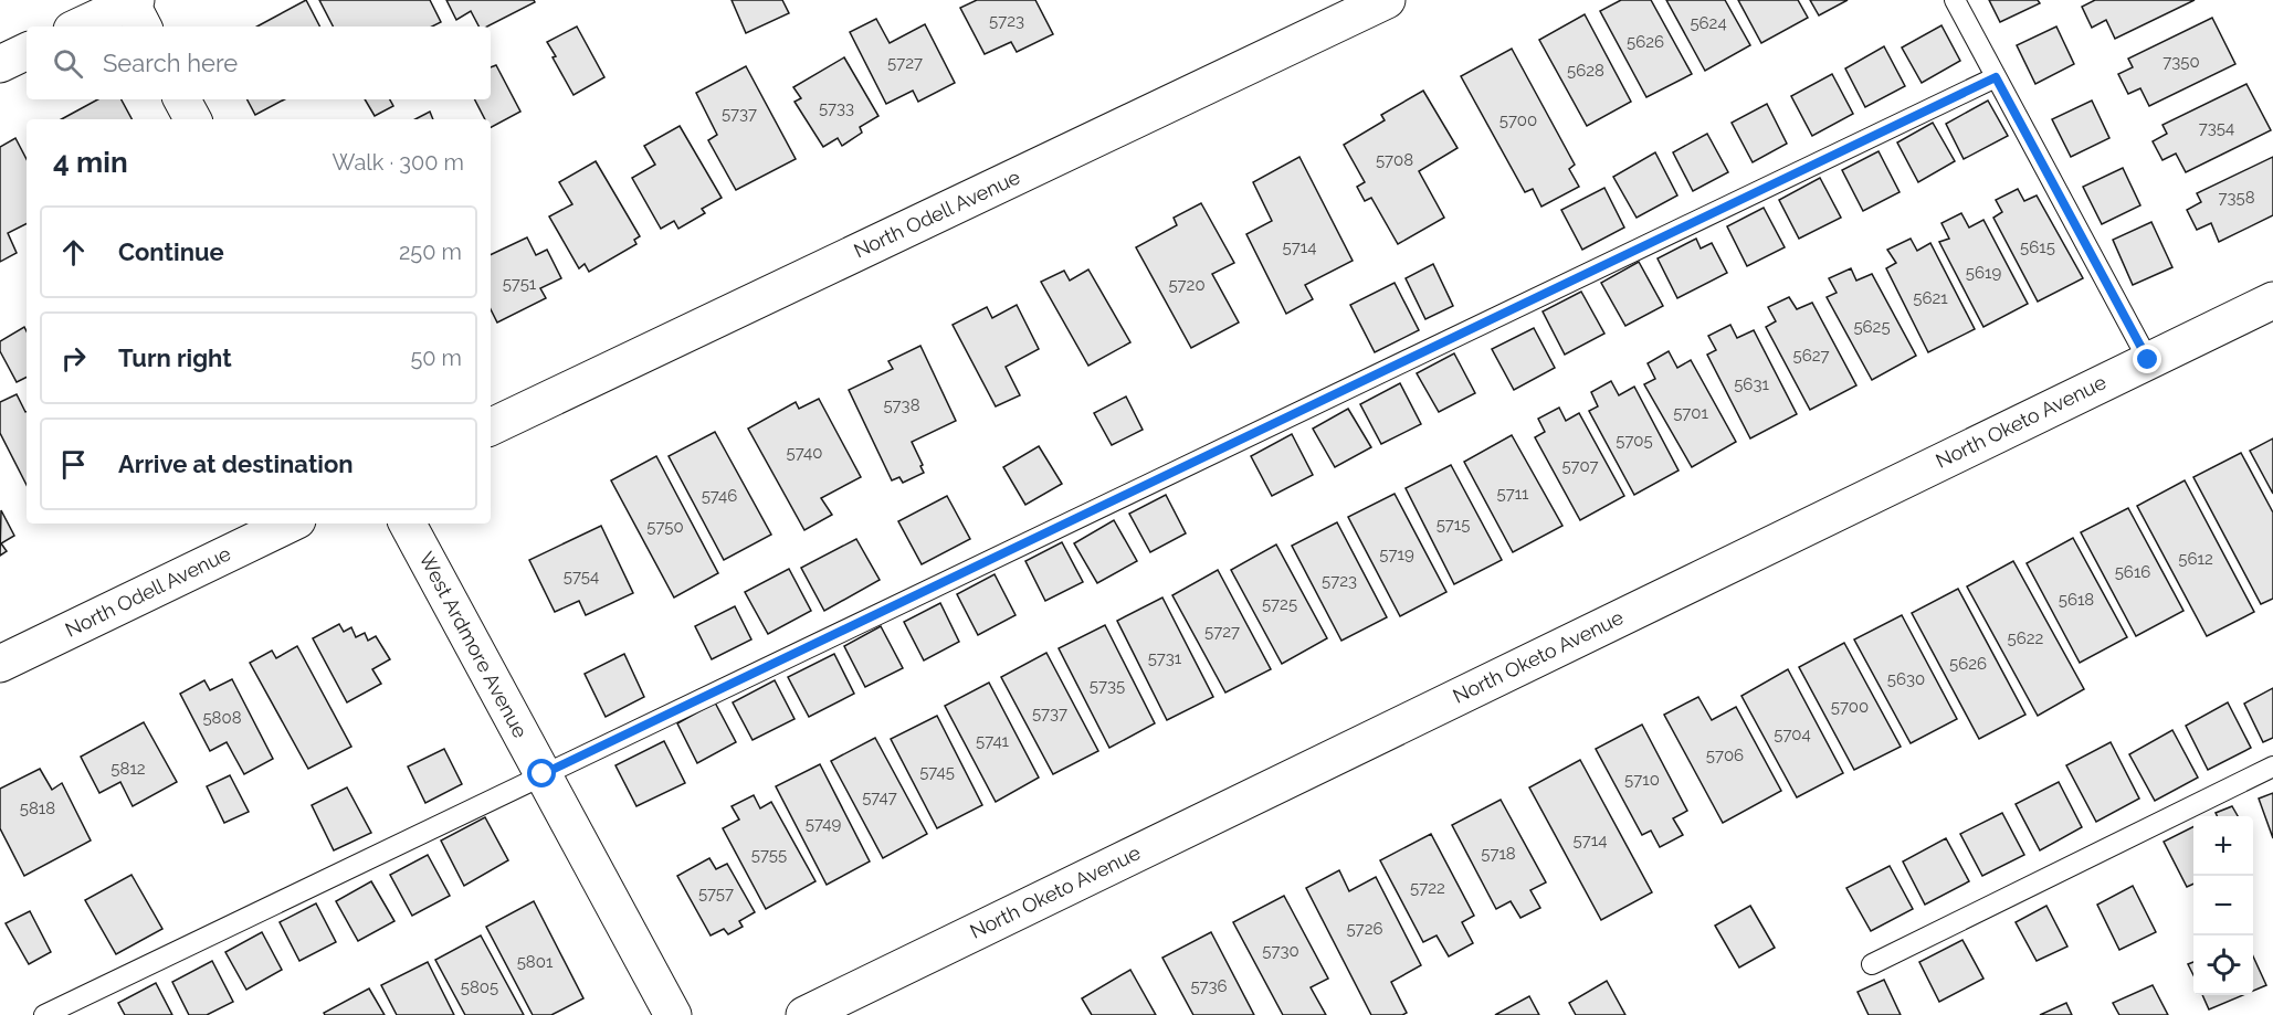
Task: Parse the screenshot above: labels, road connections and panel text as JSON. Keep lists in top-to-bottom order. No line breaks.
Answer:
{"streets":{"street":["North Odell Avenue","North Oketo Avenue","West Ardmore Avenue"]},"house_numbers":["5723","5624","5626","7350","5727","5628","5733","5737","5700","7354","5708","7358","5714","5615","5619","5751","5720","5621","5625","5627","5631","5738","5701","5705","5740","5707","5711","5746","5715","5750","5719","5612","5616","5754","5723","5618","5725","5727","5622","5731","5626","5630","5735","5700","5737","5808","5704","5741","5706","5812","5745","5710","5747","5818","5749","5714","5718","5755","5722","5757","5726","5730","5801","5736","5805"],"page":{"search":"Search here","heading":["4 min","Walk · 300 m"],"list":[["Continue","250 m"],["Turn right","50 m"],"Arrive at destination"],"map_buttons":["+","−"]}}
